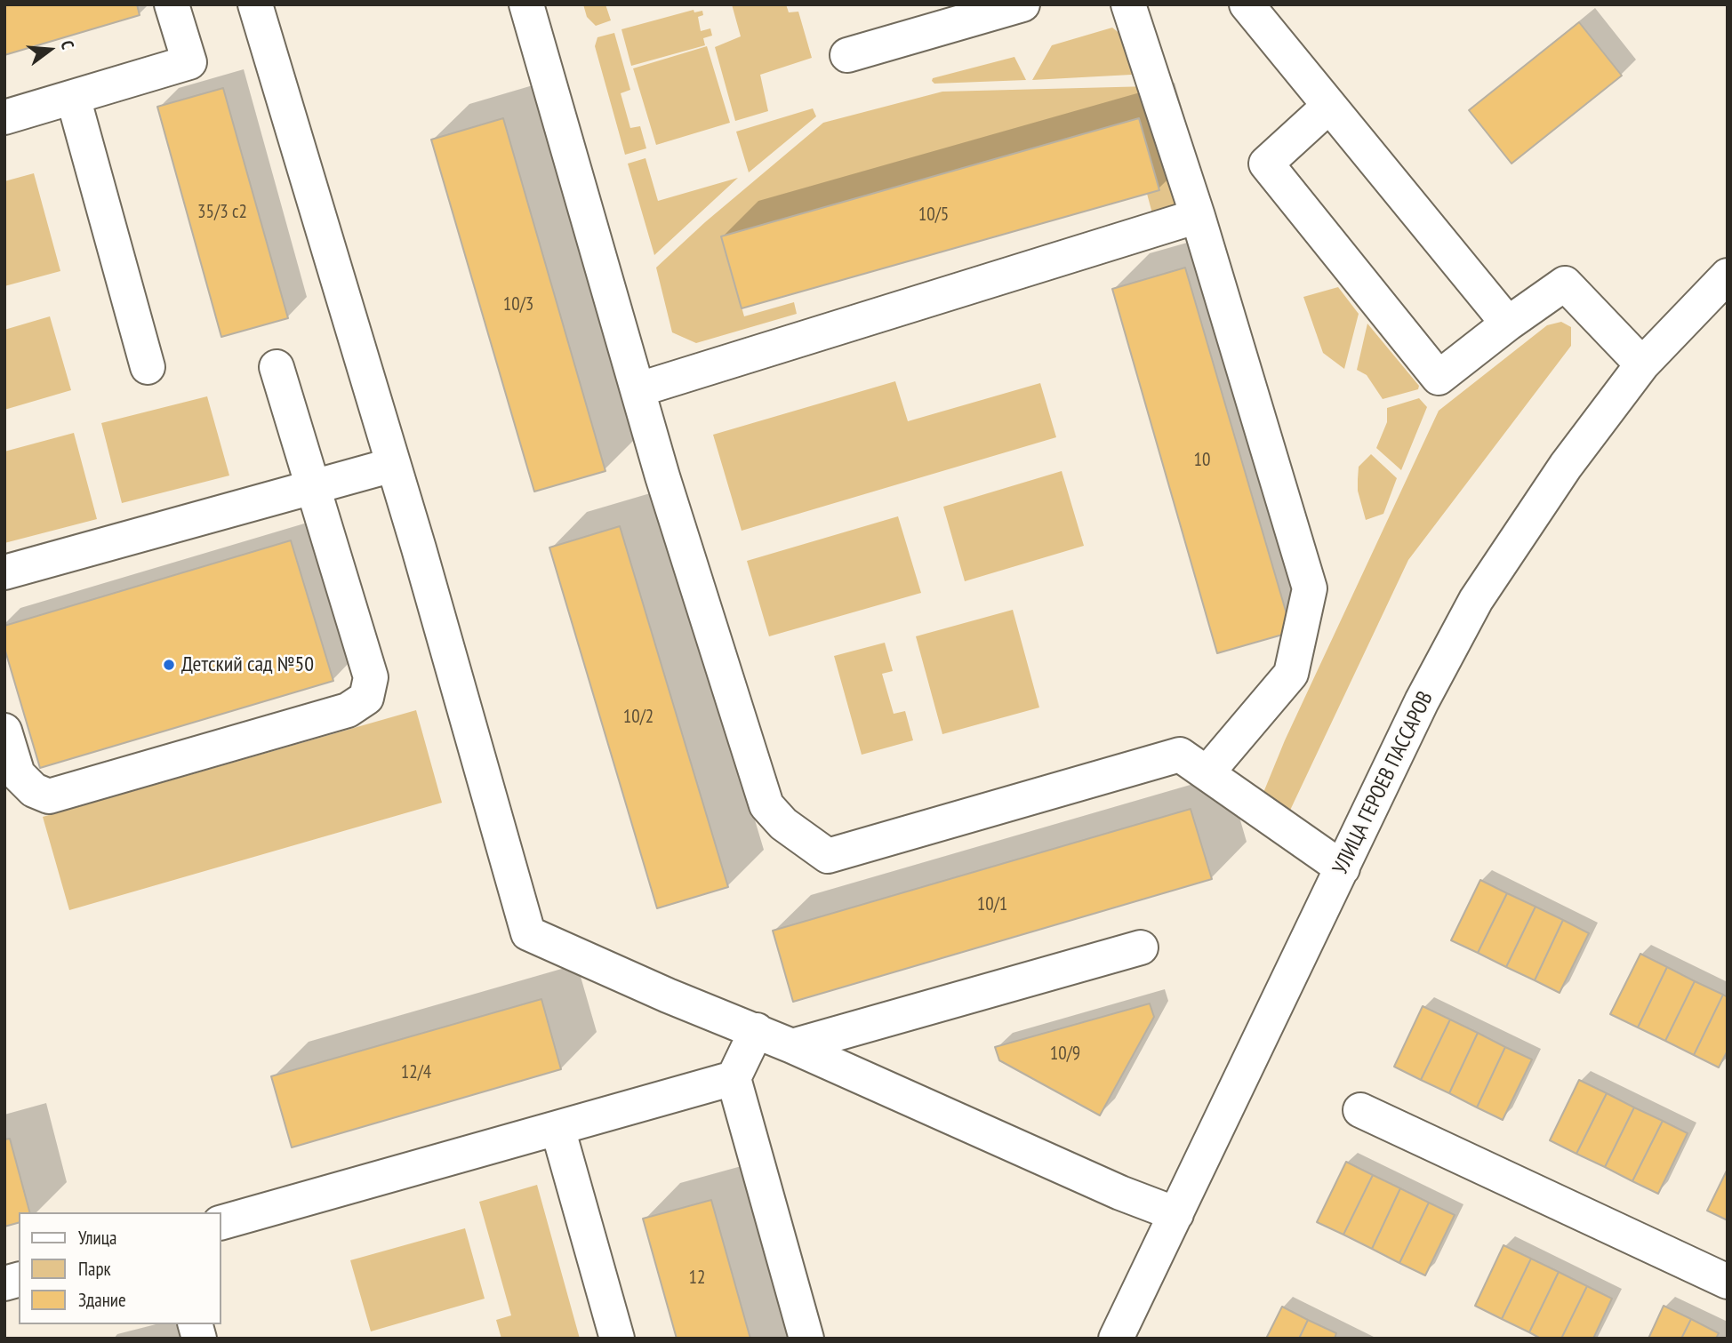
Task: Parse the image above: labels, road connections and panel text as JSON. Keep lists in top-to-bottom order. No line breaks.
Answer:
{"streets":{"street":["УЛИЦА ГЕРОЕВ ПАССАРОВ"]},"places":["Детский сад №50"],"house_numbers":["35/3 с2","10/5","10/3","10","10/2","10/1","10/9","12/4","12"],"legend":["Улица","Парк","Здание"],"north":"right"}
